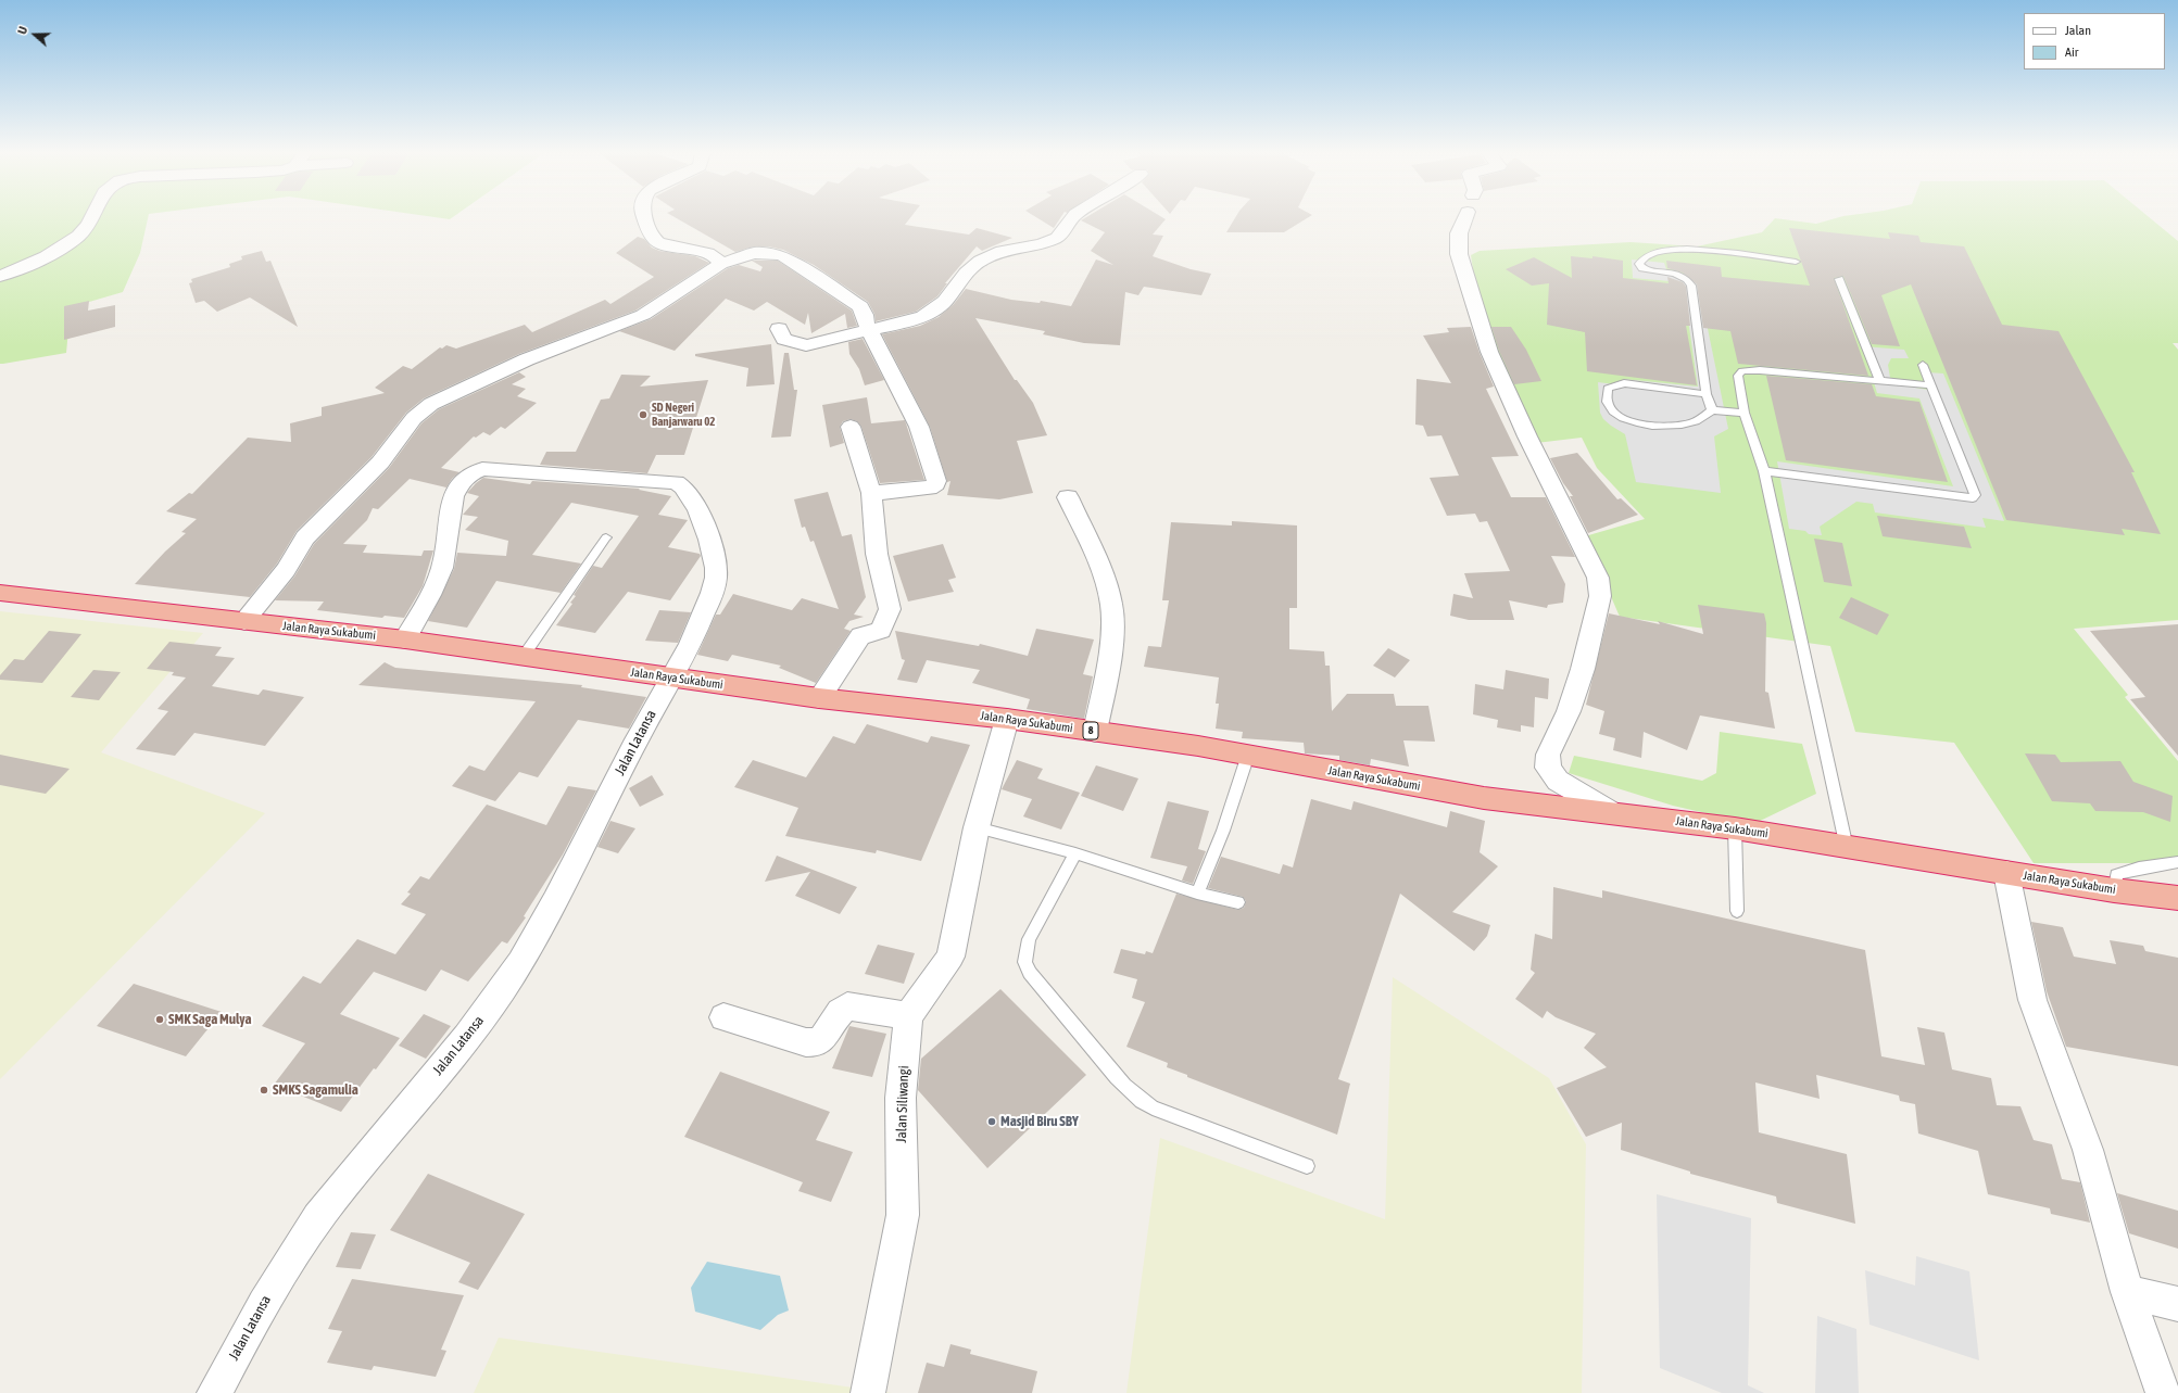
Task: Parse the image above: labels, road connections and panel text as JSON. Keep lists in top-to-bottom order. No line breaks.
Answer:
{"streets":{"highway":["Jalan Raya Sukabumi","8"],"street":["Jalan Latansa","Jalan Siliwangi"]},"crossings":[["Jalan Raya Sukabumi","Jalan Latansa"]],"places":["SD Negeri Banjarwaru 02","SMK Saga Mulya","SMKS Sagamulia","Masjid Biru SBY"],"legend":["Jalan","Air"],"north":"left"}
